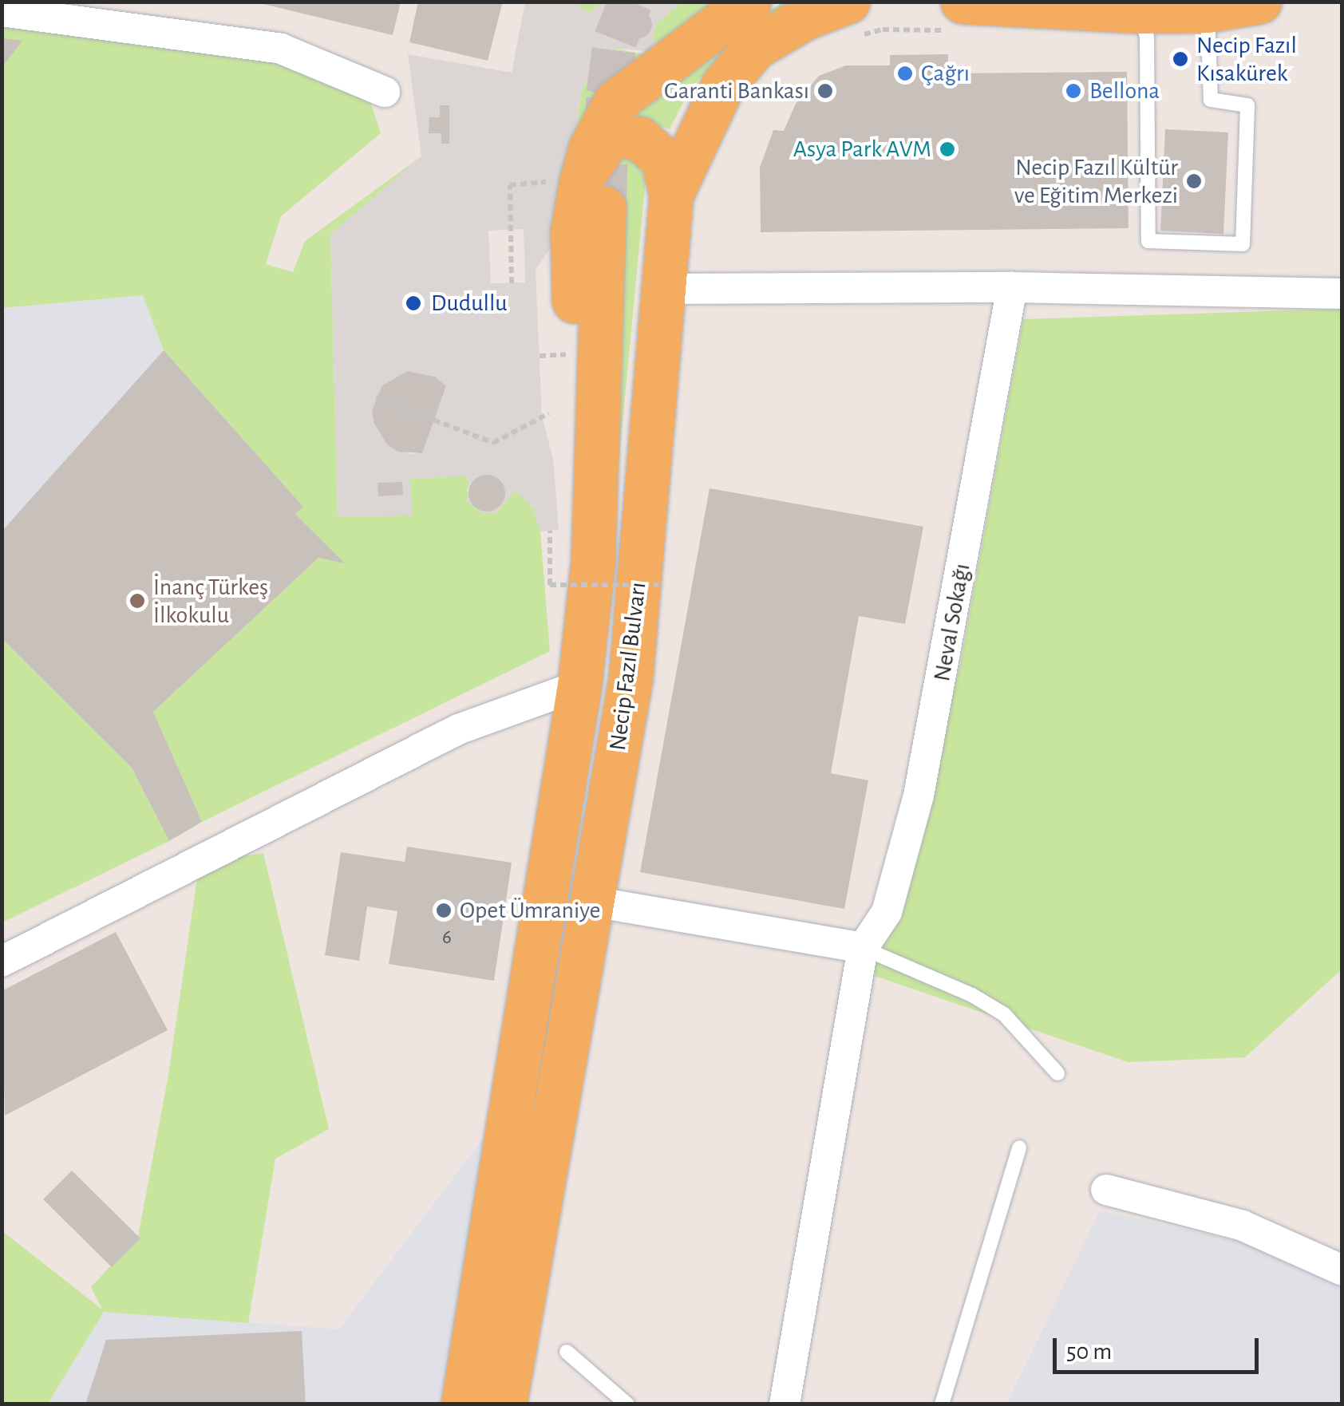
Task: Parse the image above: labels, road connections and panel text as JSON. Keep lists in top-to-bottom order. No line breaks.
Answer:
{"streets":{"main road":["Necip Fazıl Bulvarı"],"street":["Neval Sokağı"]},"places":["Necip Fazıl Kısakürek","Çağrı","Garanti Bankası","Bellona","Asya Park AVM","Necip Fazıl Kültür ve Eğitim Merkezi","Dudullu","İnanç Türkeş İlkokulu","Opet Ümraniye"],"house_numbers":["6"],"scale_bar":"50 m"}
